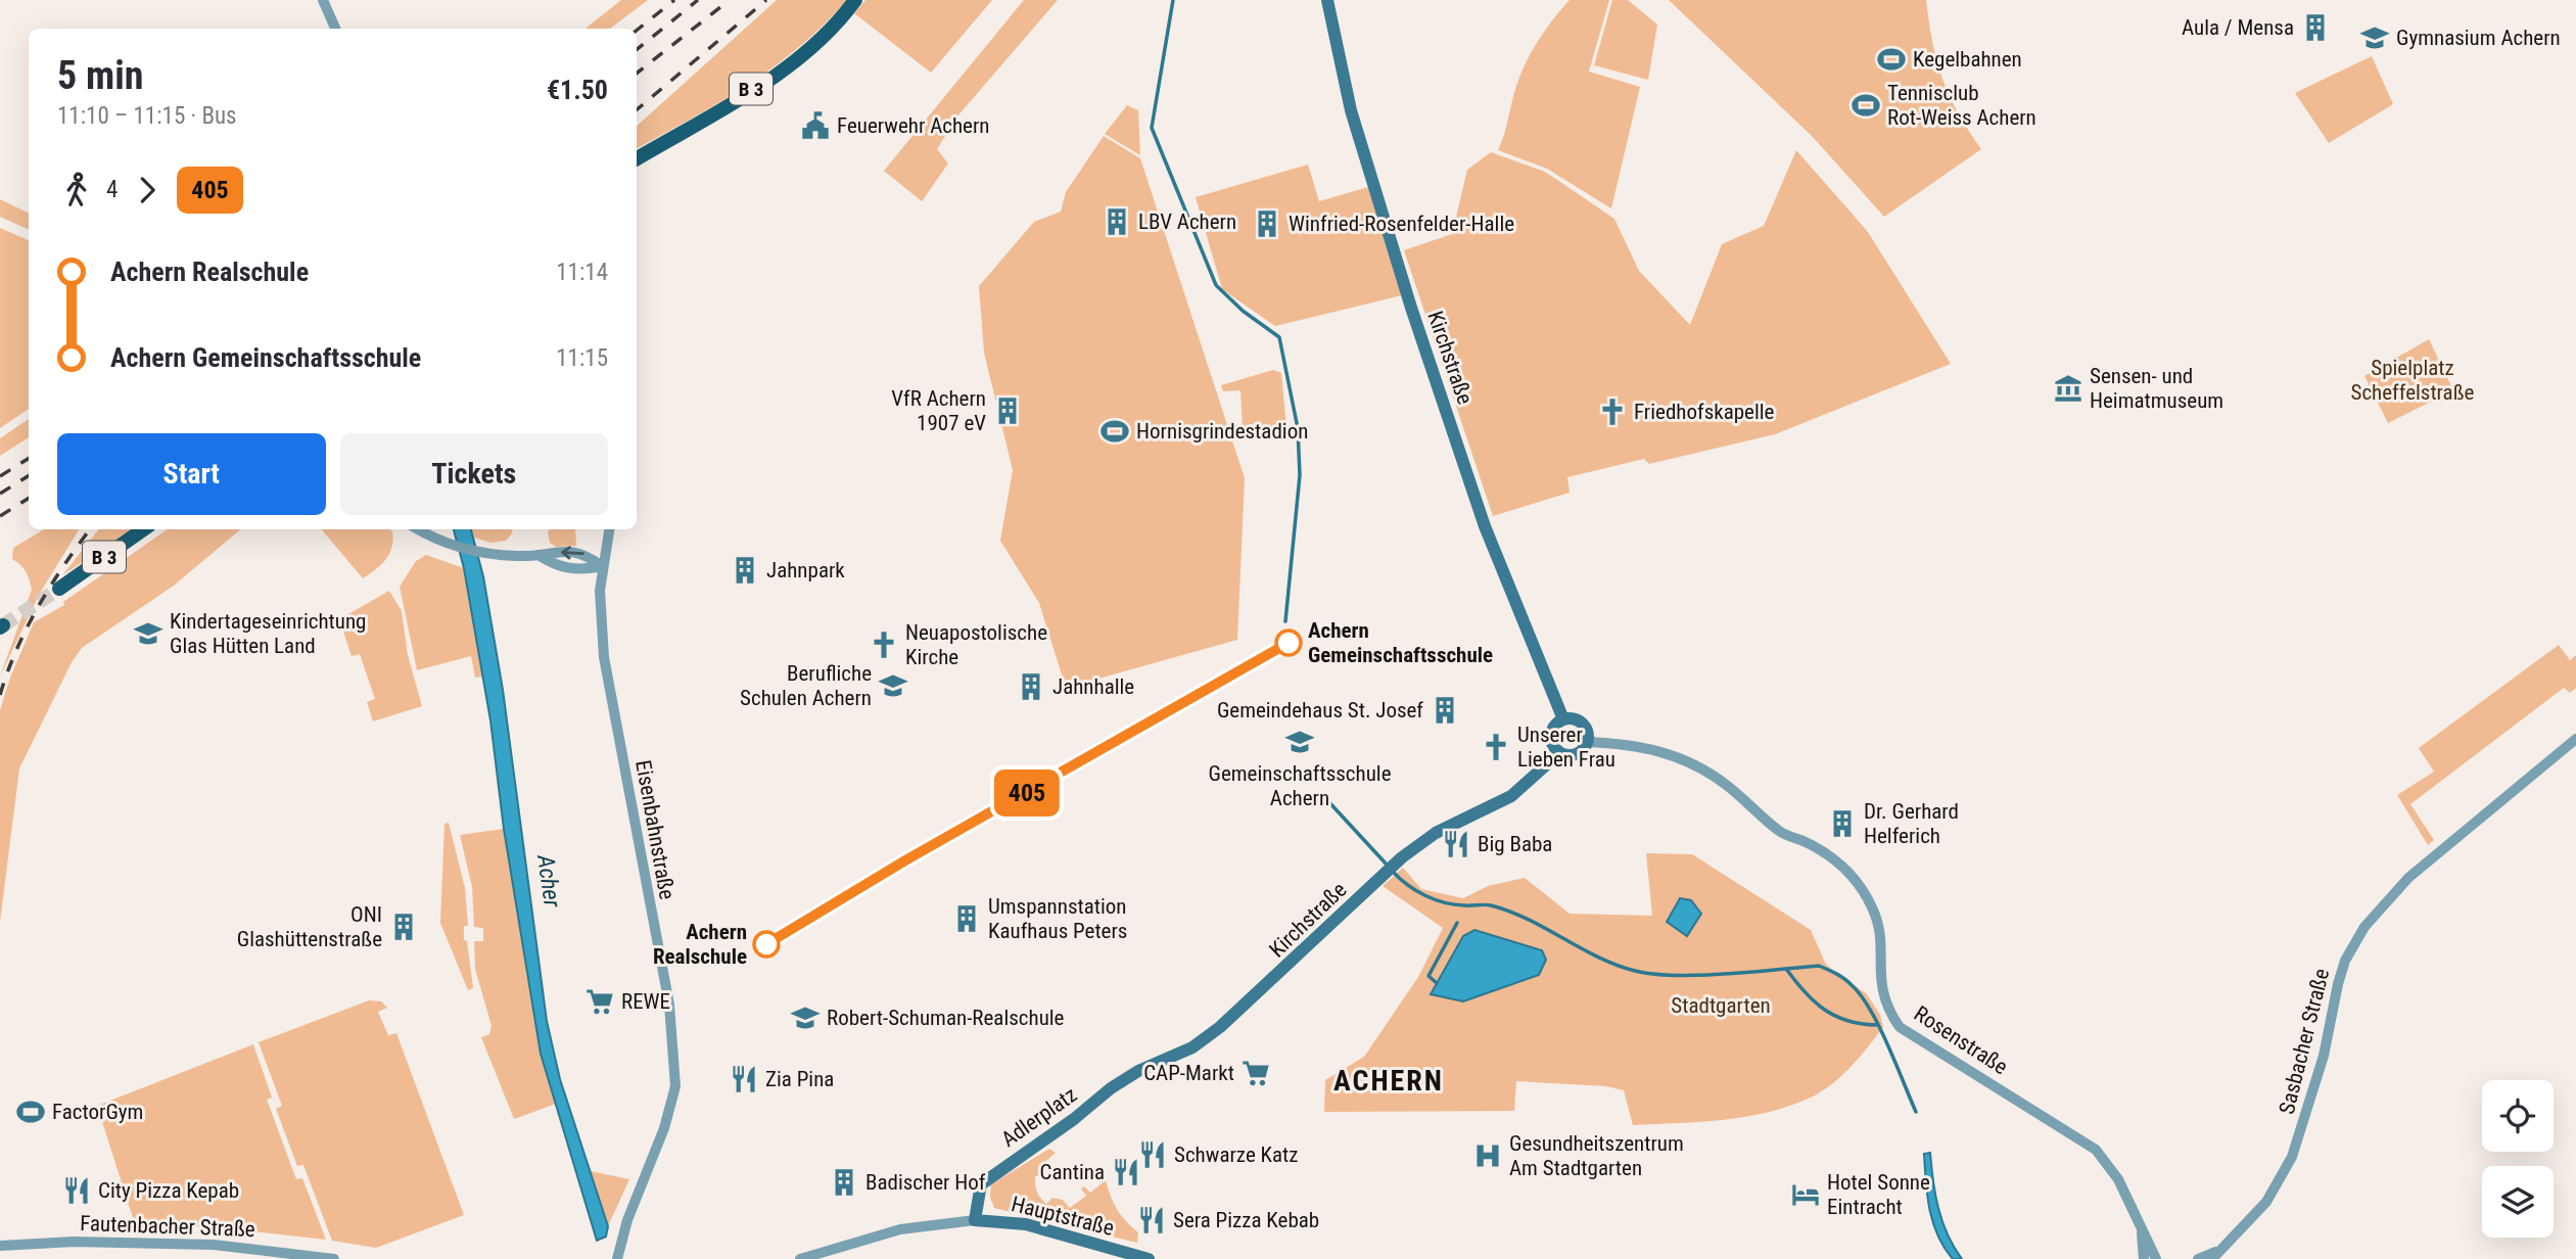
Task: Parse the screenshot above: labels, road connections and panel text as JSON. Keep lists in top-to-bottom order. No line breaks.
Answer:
{"streets":{"main road":["B 3","Kirchstraße","Adlerplatz","Hauptstraße"],"street":["Eisenbahnstraße","Rosenstraße","Sasbacher Straße","Fautenbacher Straße"]},"crossings":[["Kirchstraße","Rosenstraße"],["Kirchstraße","Adlerplatz"],["Adlerplatz","Hauptstraße"]],"districts":["ACHERN"],"water":["Acher"],"parks":["Spielplatz Scheffelstraße","Stadtgarten"],"places":{"building":["Aula / Mensa","LBV Achern","Winfried-Rosenfelder-Halle","VfR Achern 1907 eV","Jahnpark","Jahnhalle","Gemeindehaus St. Josef","Dr. Gerhard Helferich","Umspannstation Kaufhaus Peters","ONI Glashüttenstraße","Badischer Hof"],"school or university":["Gymnasium Achern","Kindertageseinrichtung Glas Hütten Land","Berufliche Schulen Achern","Gemeinschaftsschule Achern","Robert-Schuman-Realschule"],"sports":["Kegelbahnen","Tennisclub Rot-Weiss Achern","Hornisgrindestadion","FactorGym"],"public building":["Feuerwehr Achern"],"museum":["Sensen- und Heimatmuseum"],"church":["Friedhofskapelle","Neuapostolische Kirche","Unserer Lieben Frau"],"other":["Achern Gemeinschaftsschule","Achern Realschule"],"restaurant":["Big Baba","Zia Pina","Schwarze Katz","Cantina","City Pizza Kepab","Sera Pizza Kebab"],"supermarket":["REWE","CAP-Markt"],"hospital":["Gesundheitszentrum Am Stadtgarten"],"hotel":["Hotel Sonne Eintracht"]},"lines":["bus line 405"],"page":{"on_map":"405","heading":["5 min","11:10 – 11:15 · Bus","€1.50"],"legs":["4","405"],"list":[{"name":"Achern Realschule","value":"11:14"},{"name":"Achern Gemeinschaftsschule","value":"11:15"}],"buttons":["Start","Tickets"]}}
